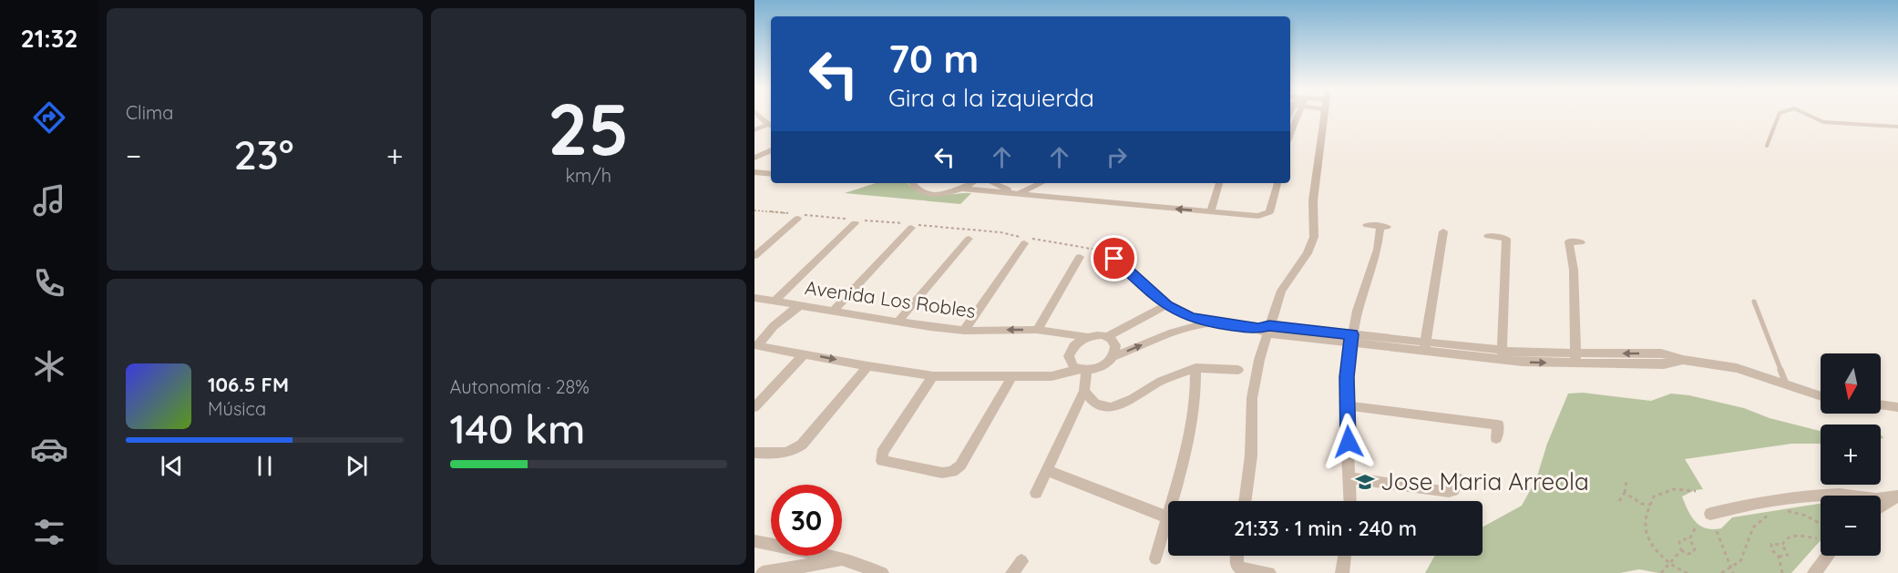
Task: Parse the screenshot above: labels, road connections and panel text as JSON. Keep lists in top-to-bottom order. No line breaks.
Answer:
{"streets":{"street":["Avenida Los Robles"]},"places":{"school or university":["Jose Maria Arreola"]},"north":"bottom","page":{"tabs":"21:32","tile":["Clima",["25","km/h"],["Autonomía · 28%","140 km"]],"turn":["70 m","Gira a la izquierda"],"heat":["−","23°","+"],"map_buttons":["+","−"],"song":["106.5 FM","Música"],"limit":"30","trip":"21:33 · 1 min · 240 m"}}
